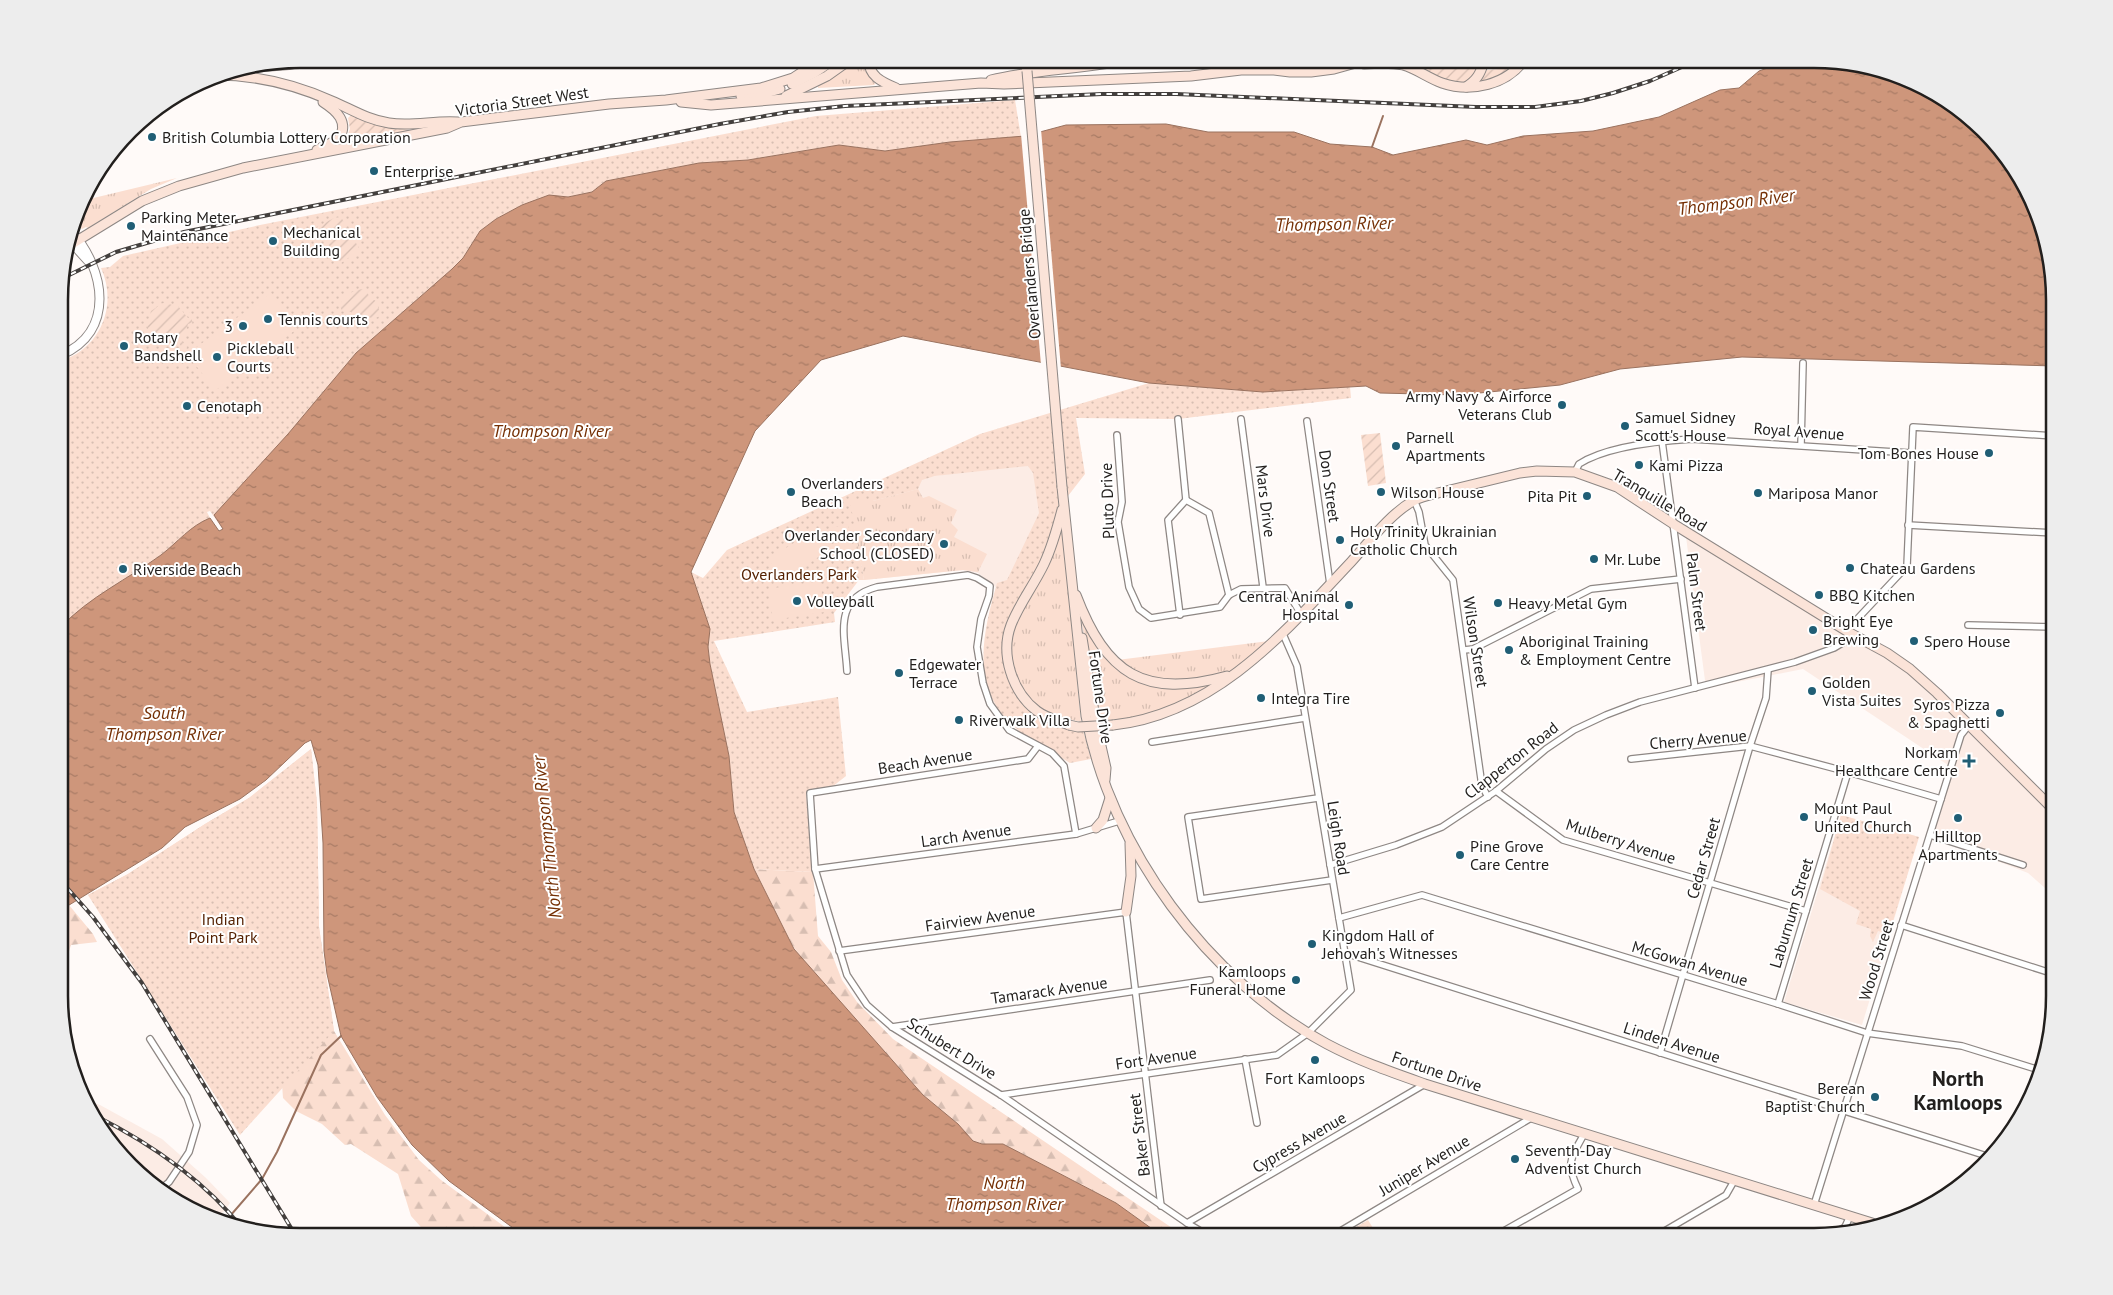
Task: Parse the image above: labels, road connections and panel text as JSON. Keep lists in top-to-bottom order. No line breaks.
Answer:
{"streets":{"main road":["Victoria Street West","Overlanders Bridge","Tranquille Road","Fortune Drive"],"street":["Royal Avenue","Don Street","Pluto Drive","Mars Drive","Palm Street","Wilson Street","Cherry Avenue","Clapperton Road","Beach Avenue","Larch Avenue","Leigh Road","Mulberry Avenue","Cedar Street","Laburnum Street","Fairview Avenue","Wood Street","McGowan Avenue","Tamarack Avenue","Linden Avenue","Schubert Drive","Fort Avenue","Baker Street","Cypress Avenue","Juniper Avenue"]},"crossings":[["Overlanders Bridge","Fortune Drive"],["Royal Avenue","Tranquille Road"],["Royal Avenue","Palm Street"],["Royal Avenue","Clapperton Road"],["Don Street","Tranquille Road"],["Tranquille Road","Pluto Drive"],["Tranquille Road","Palm Street"],["Tranquille Road","Wilson Street"],["Tranquille Road","Fortune Drive"],["Tranquille Road","Clapperton Road"],["Tranquille Road","Leigh Road"],["Tranquille Road","Wood Street"],["Pluto Drive","Mars Drive"],["Palm Street","Clapperton Road"],["Wilson Street","Clapperton Road"],["Fortune Drive","Larch Avenue"],["Fortune Drive","Leigh Road"],["Fortune Drive","Wood Street"],["Fortune Drive","Fort Avenue"],["Fortune Drive","Cypress Avenue"],["Fortune Drive","Juniper Avenue"],["Cherry Avenue","Cedar Street"],["Cherry Avenue","Laburnum Street"],["Cherry Avenue","Wood Street"],["Clapperton Road","Leigh Road"],["Clapperton Road","Mulberry Avenue"],["Clapperton Road","Cedar Street"],["Beach Avenue","Schubert Drive"],["Larch Avenue","Schubert Drive"],["Leigh Road","McGowan Avenue"],["Leigh Road","Linden Avenue"],["Leigh Road","Fort Avenue"],["Mulberry Avenue","Cedar Street"],["Mulberry Avenue","Laburnum Street"],["Cedar Street","McGowan Avenue"],["Cedar Street","Linden Avenue"],["Laburnum Street","McGowan Avenue"],["Fairview Avenue","Schubert Drive"],["Fairview Avenue","Baker Street"],["Wood Street","McGowan Avenue"],["Wood Street","Linden Avenue"],["Tamarack Avenue","Schubert Drive"],["Tamarack Avenue","Baker Street"],["Schubert Drive","Fort Avenue"],["Schubert Drive","Baker Street"],["Schubert Drive","Cypress Avenue"],["Fort Avenue","Baker Street"]],"districts":["North Kamloops"],"water":["Thompson River","South Thompson River","North Thompson River"],"parks":["Overlanders Park","Indian Point Park"],"places":{"other":["British Columbia Lottery Corporation","Enterprise","Parking Meter Maintenance","Mechanical Building","Tennis courts","3","Rotary Bandshell","Pickleball Courts","Army Navy & Airforce Veterans Club","Cenotaph","Samuel Sidney Scott's House","Parnell Apartments","Tom Bones House","Kami Pizza","Overlanders Beach","Wilson House","Mariposa Manor","Pita Pit","Holy Trinity Ukrainian Catholic Church","Overlander Secondary School (CLOSED)","Mr. Lube","Chateau Gardens","Riverside Beach","BBQ Kitchen","Volleyball","Heavy Metal Gym","Central Animal Hospital","Bright Eye Brewing","Spero House","Aboriginal Training & Employment Centre","Edgewater Terrace","Golden Vista Suites","Integra Tire","Syros Pizza & Spaghetti","Riverwalk Villa","Mount Paul United Church","Hilltop Apartments","Pine Grove Care Centre","Kingdom Hall of Jehovah's Witnesses","Kamloops Funeral Home","Fort Kamloops","Berean Baptist Church","Seventh-Day Adventist Church"],"health":["Norkam Healthcare Centre"]}}
